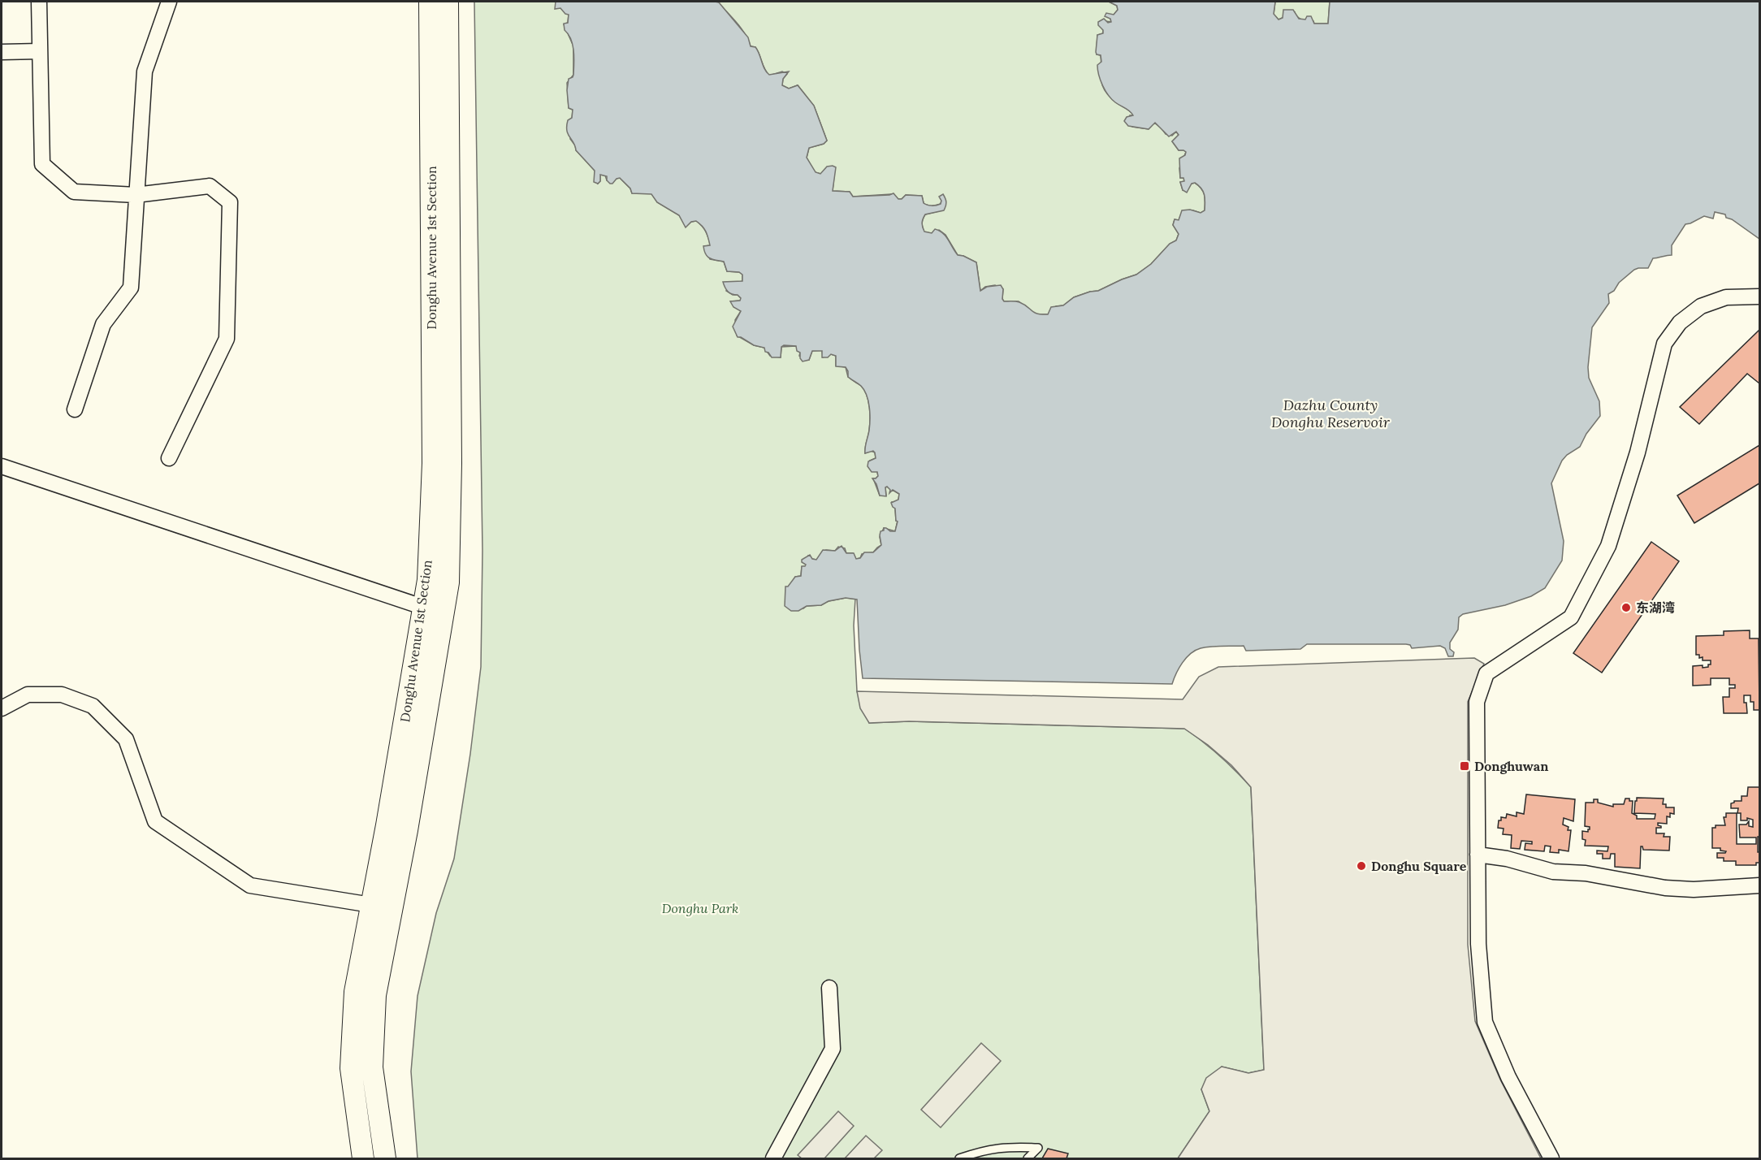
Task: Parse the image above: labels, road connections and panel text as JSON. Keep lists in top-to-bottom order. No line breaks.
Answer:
{"streets":{"main road":["Donghu Avenue 1st Section"]},"water":["Dazhu County Donghu Reservoir"],"parks":["Donghu Park"],"places":{"other":["东湖湾","Donghu Square"],"transit":["Donghuwan"]}}
